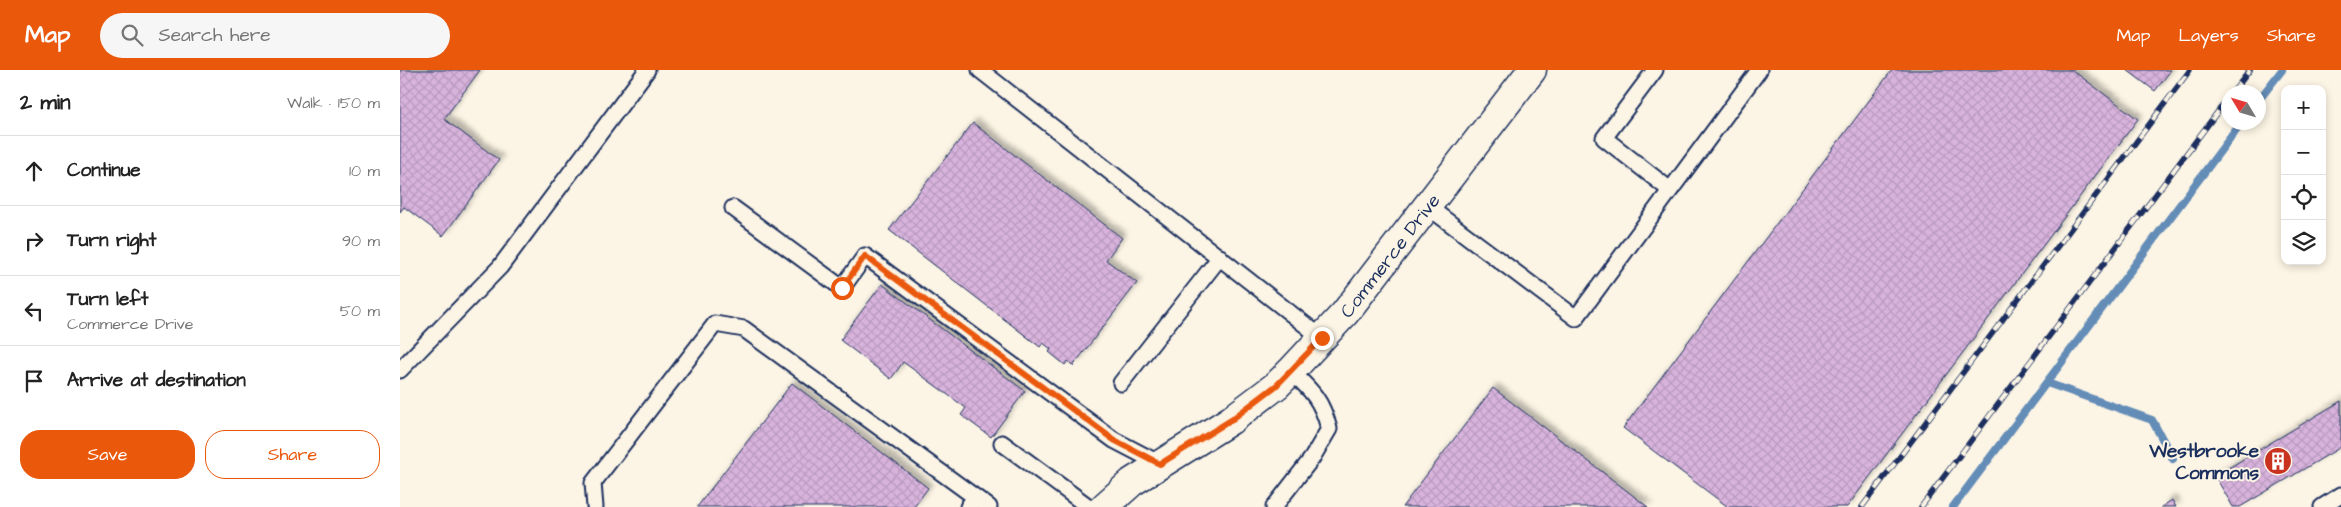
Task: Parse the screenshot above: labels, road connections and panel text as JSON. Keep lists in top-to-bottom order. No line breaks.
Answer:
{"streets":{"street":["Commerce Drive"]},"places":{"building":["Westbrooke Commons"]},"north":"top left","page":{"header":"Map","search":"Search here","nav":["Map","Layers","Share"],"heading":["2 min","Walk · 150 m"],"map_buttons":["+","−"],"list":[["Continue","10 m"],["Turn right","90 m"],["Turn left","Commerce Drive","50 m"],"Arrive at destination"],"buttons":["Save","Share"]}}
